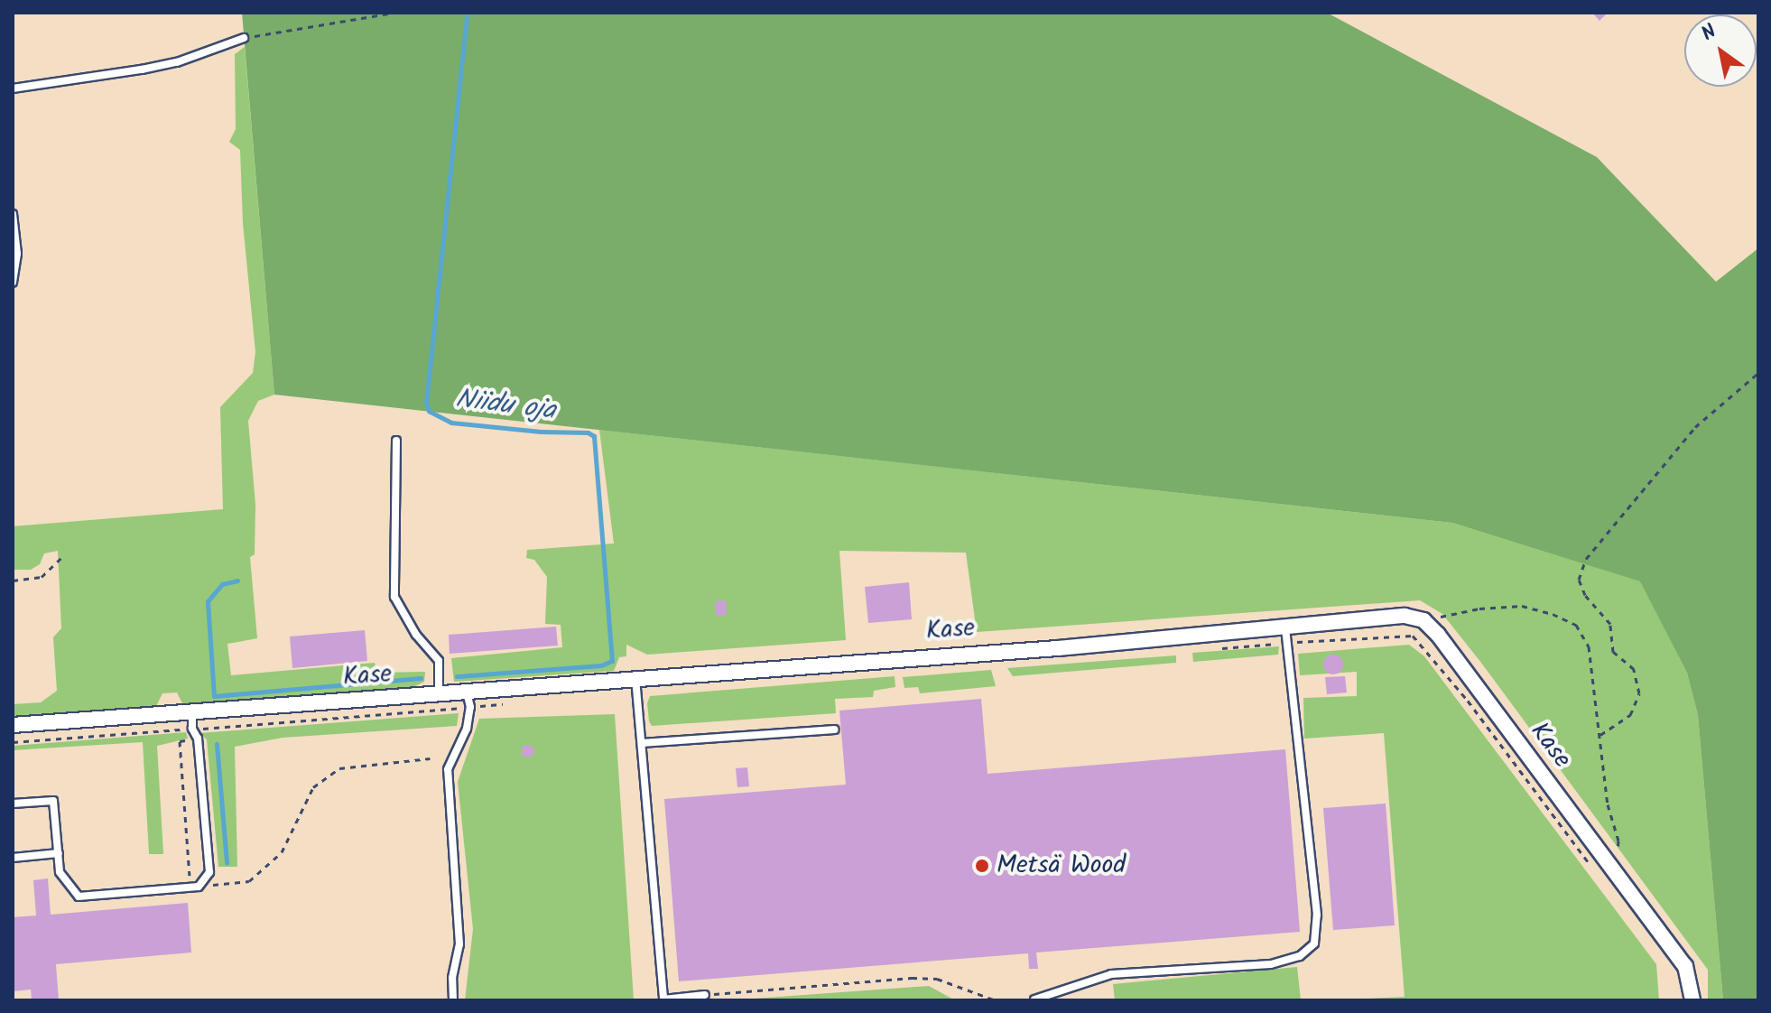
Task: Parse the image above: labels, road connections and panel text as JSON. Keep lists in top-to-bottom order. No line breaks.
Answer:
{"streets":{"street":["Kase"]},"water":["Niidu oja"],"places":["Metsä Wood"],"north":"top left"}
